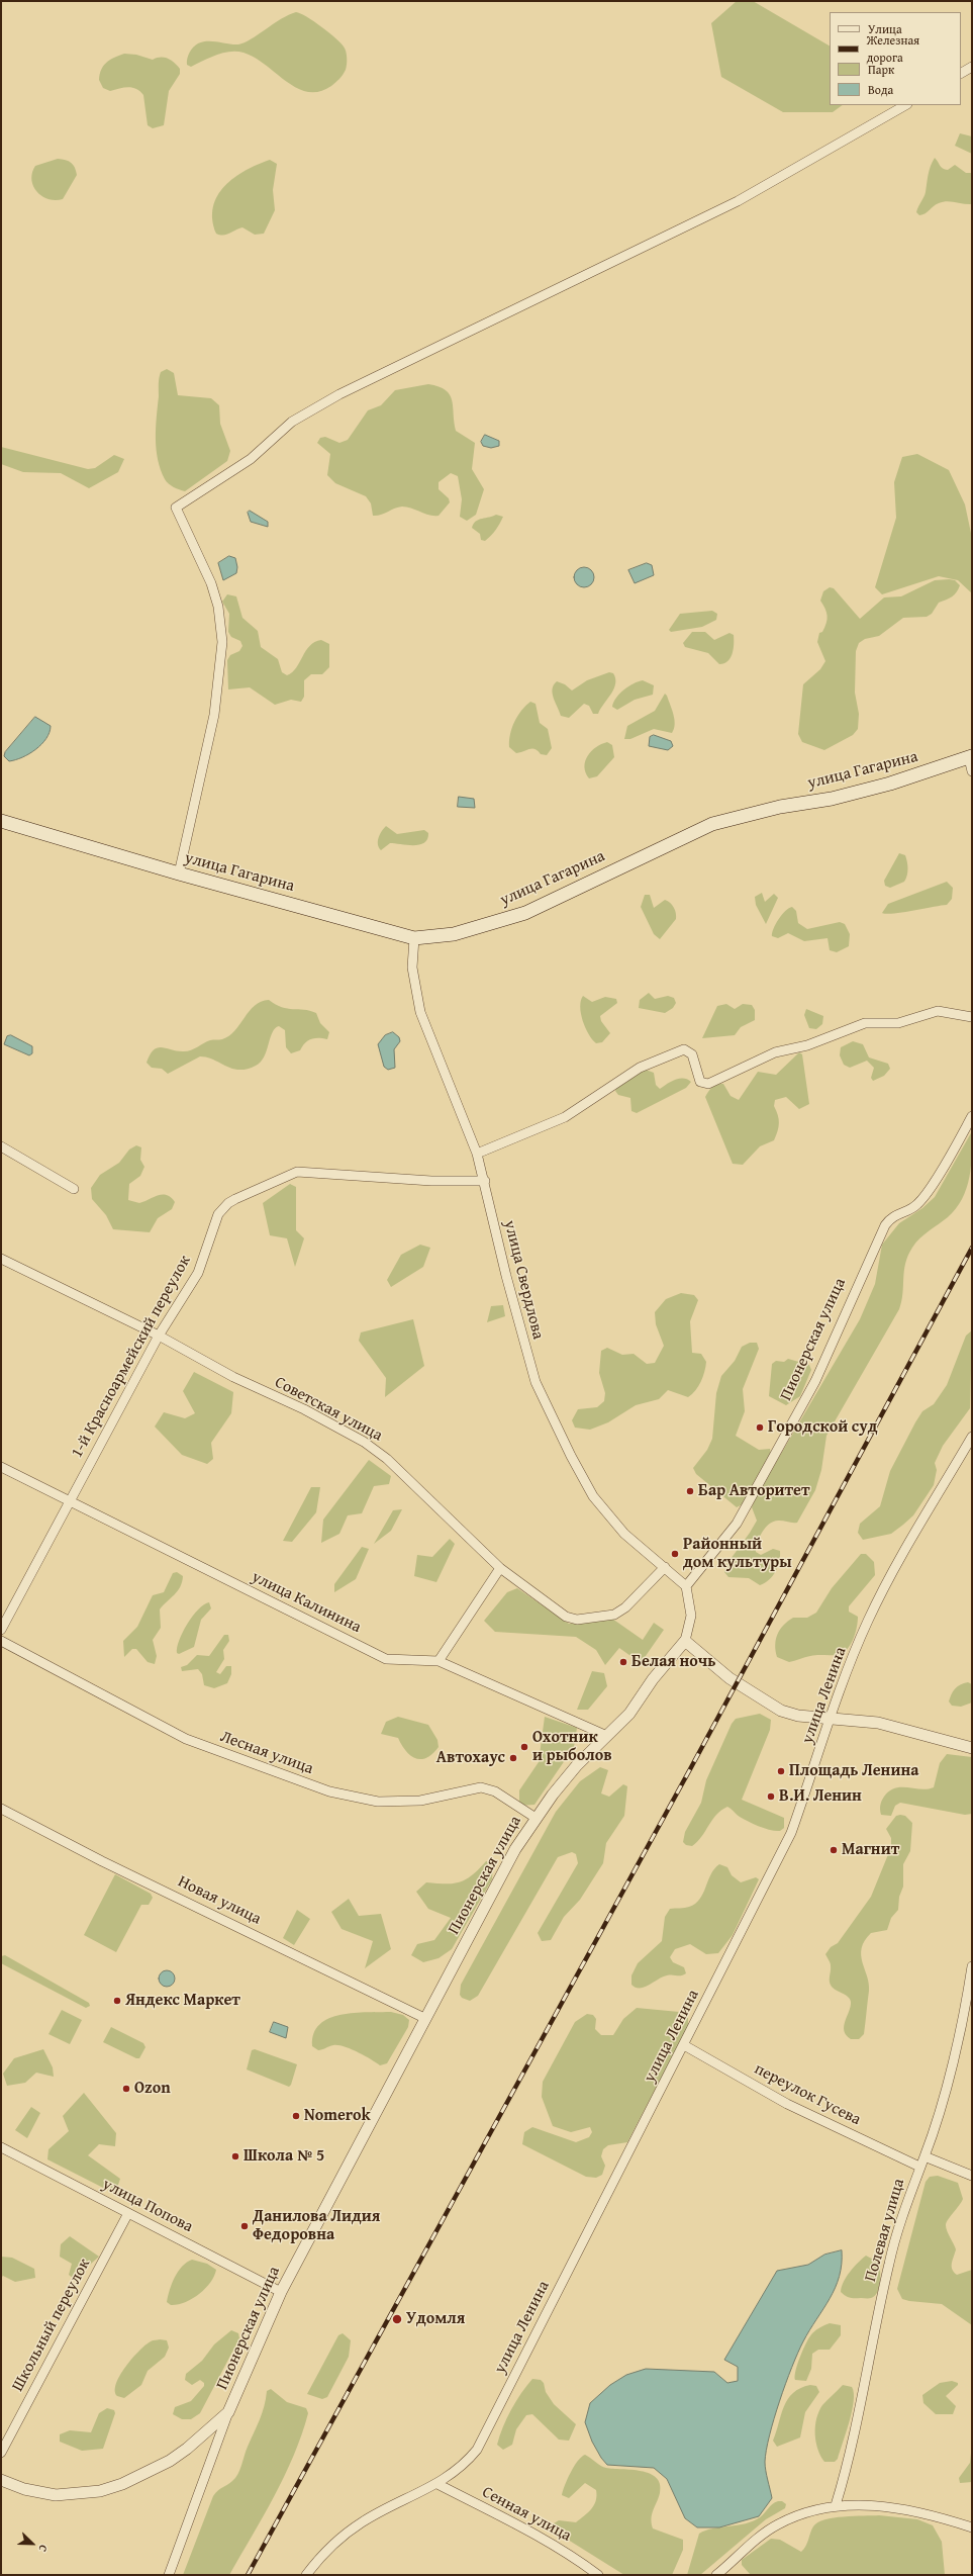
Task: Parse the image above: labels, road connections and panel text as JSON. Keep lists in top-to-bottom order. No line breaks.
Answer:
{"streets":{"main road":["улица Гагарина"],"street":["улица Свердлова","Пионерская улица","1-й Красноармейский переулок","Советская улица","улица Калинина","улица Ленина","Лесная улица","Новая улица","переулок Гусева","улица Попова","Полевая улица","Школьный переулок","Сенная улица"]},"crossings":[["улица Гагарина","улица Свердлова"],["улица Свердлова","Пионерская улица"],["улица Свердлова","1-й Красноармейский переулок"],["улица Свердлова","Советская улица"],["Пионерская улица","улица Калинина"],["Пионерская улица","Лесная улица"],["Пионерская улица","Новая улица"],["Пионерская улица","улица Попова"],["1-й Красноармейский переулок","Советская улица"],["1-й Красноармейский переулок","улица Калинина"],["улица Ленина","переулок Гусева"],["улица Ленина","Сенная улица"],["переулок Гусева","Полевая улица"],["улица Попова","Школьный переулок"]],"places":["Городской суд","Бар Авторитет","Районный дом культуры","Белая ночь","Охотник и рыболов","Автохаус","Площадь Ленина","В.И. Ленин","Магнит","Яндекс Маркет","Ozon","Nomerok","Школа № 5","Данилова Лидия Федоровна","Удомля"],"legend":["Улица","Железная дорога","Парк","Вода"],"north":"bottom right"}
